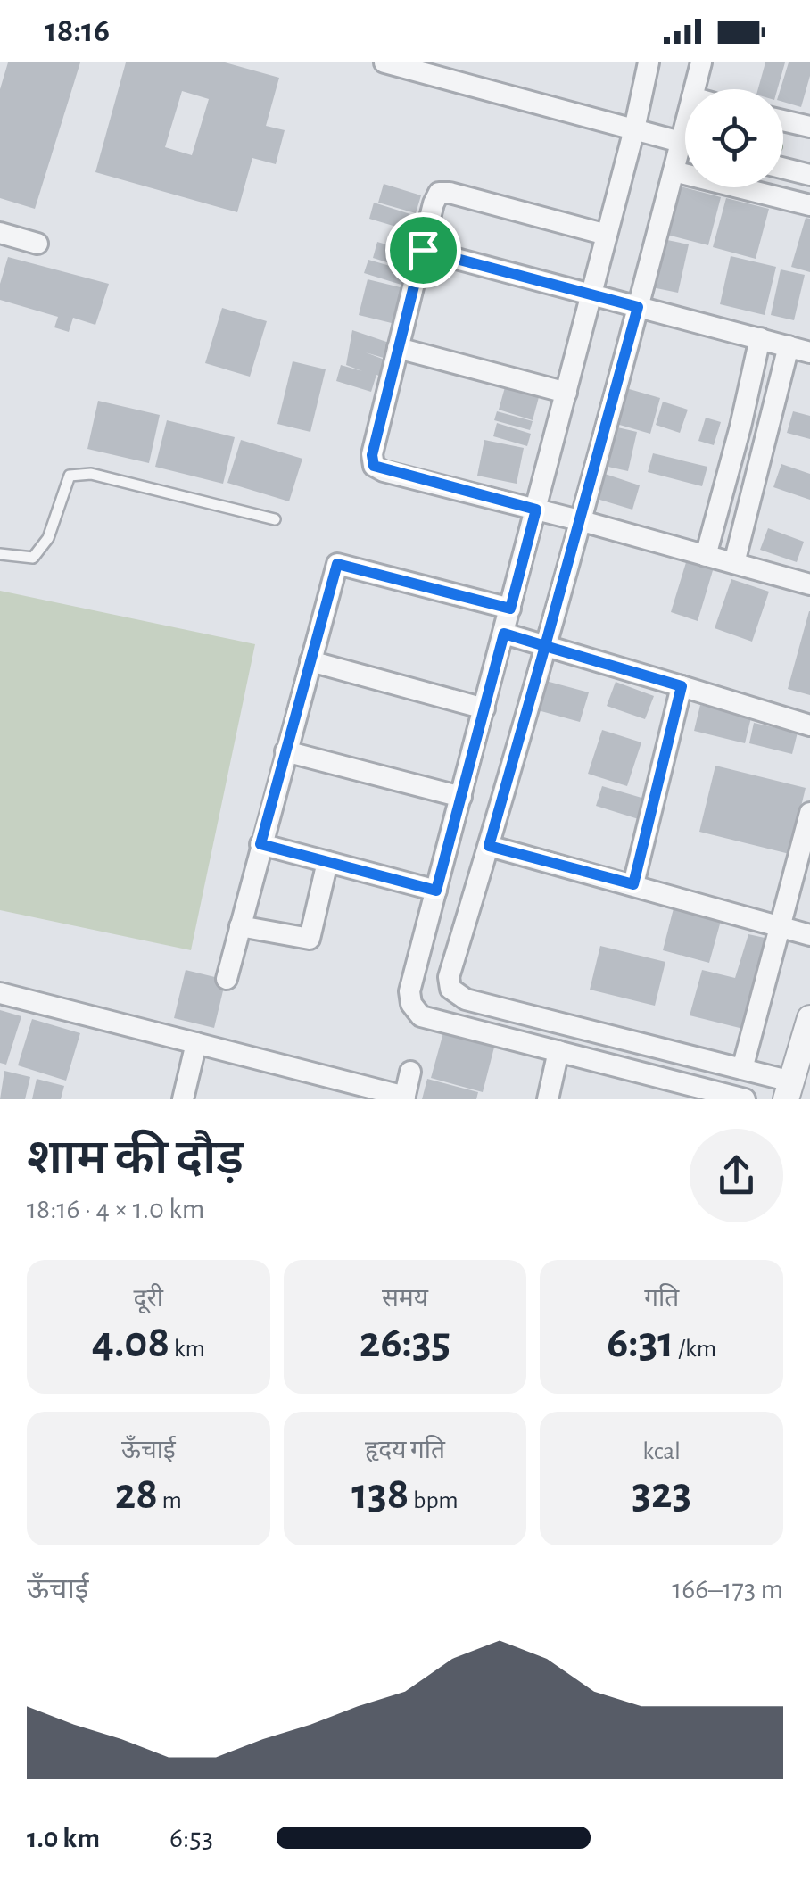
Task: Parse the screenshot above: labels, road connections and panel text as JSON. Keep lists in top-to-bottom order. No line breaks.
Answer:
{"page":{"status":"18:16","heading":["शाम की दौड़","18:16 · 4 × 1.0 km"],"stats":[["दूरी","4.08 km"],["समय","26:35"],["गति","6:31 /km"],["ऊँचाई","28 m"],["हृदय गति","138 bpm"],["kcal","323"]],"chart":["ऊँचाई","166–173 m"],"list":[{"name":"1.0 km","note":"6:53"}]}}
